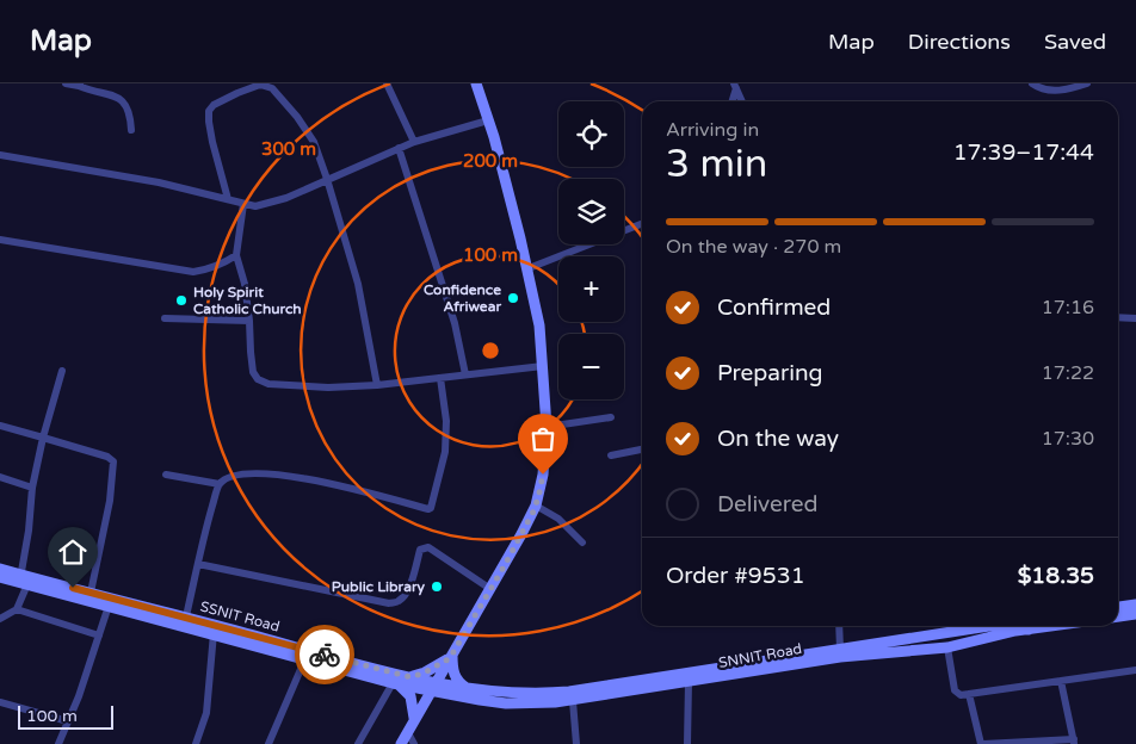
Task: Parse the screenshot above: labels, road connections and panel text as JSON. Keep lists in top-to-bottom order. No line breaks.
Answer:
{"streets":{"street":["SSNIT Road","SNNIT Road"]},"crossings":[["SSNIT Road","SNNIT Road"]],"places":["Confidence Afriwear","Holy Spirit Catholic Church","Public Library"],"scale_bar":"100 m","page":{"header":"Map","nav":["Map","Directions","Saved"],"map_buttons":["+","−"],"heading":["3 min","Arriving in","17:39–17:44"],"panel":["Order #9531","$18.35"],"bar":"On the way · 270 m","list":[["Confirmed","17:16"],["Preparing","17:22"],["On the way","17:30"],"Delivered"],"scale":"100 m"},"rings":["300 m","200 m","100 m"]}
